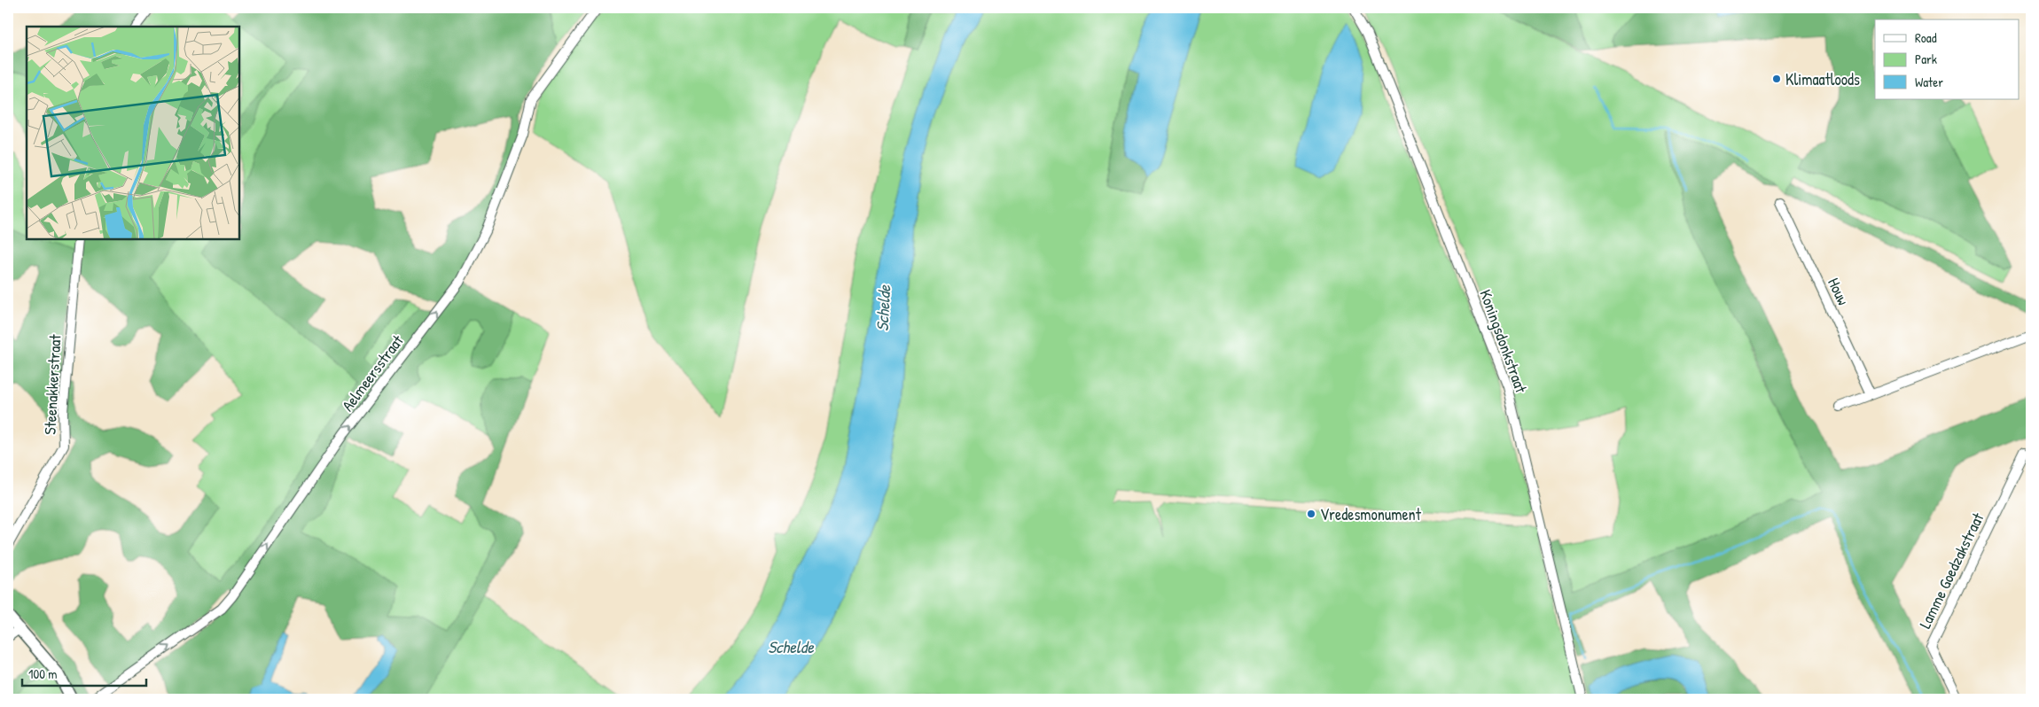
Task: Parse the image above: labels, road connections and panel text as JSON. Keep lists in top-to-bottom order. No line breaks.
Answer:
{"streets":{"street":["Houw","Koningsdonkstraat","Aelmeersstraat","Steenakkerstraat","Lamme Goedzakstraat"]},"one_way":["Aelmeersstraat"],"water":["Schelde"],"places":["Klimaatloods","Vredesmonument"],"legend":["Road","Park","Water"],"scale_bar":"100 m"}
